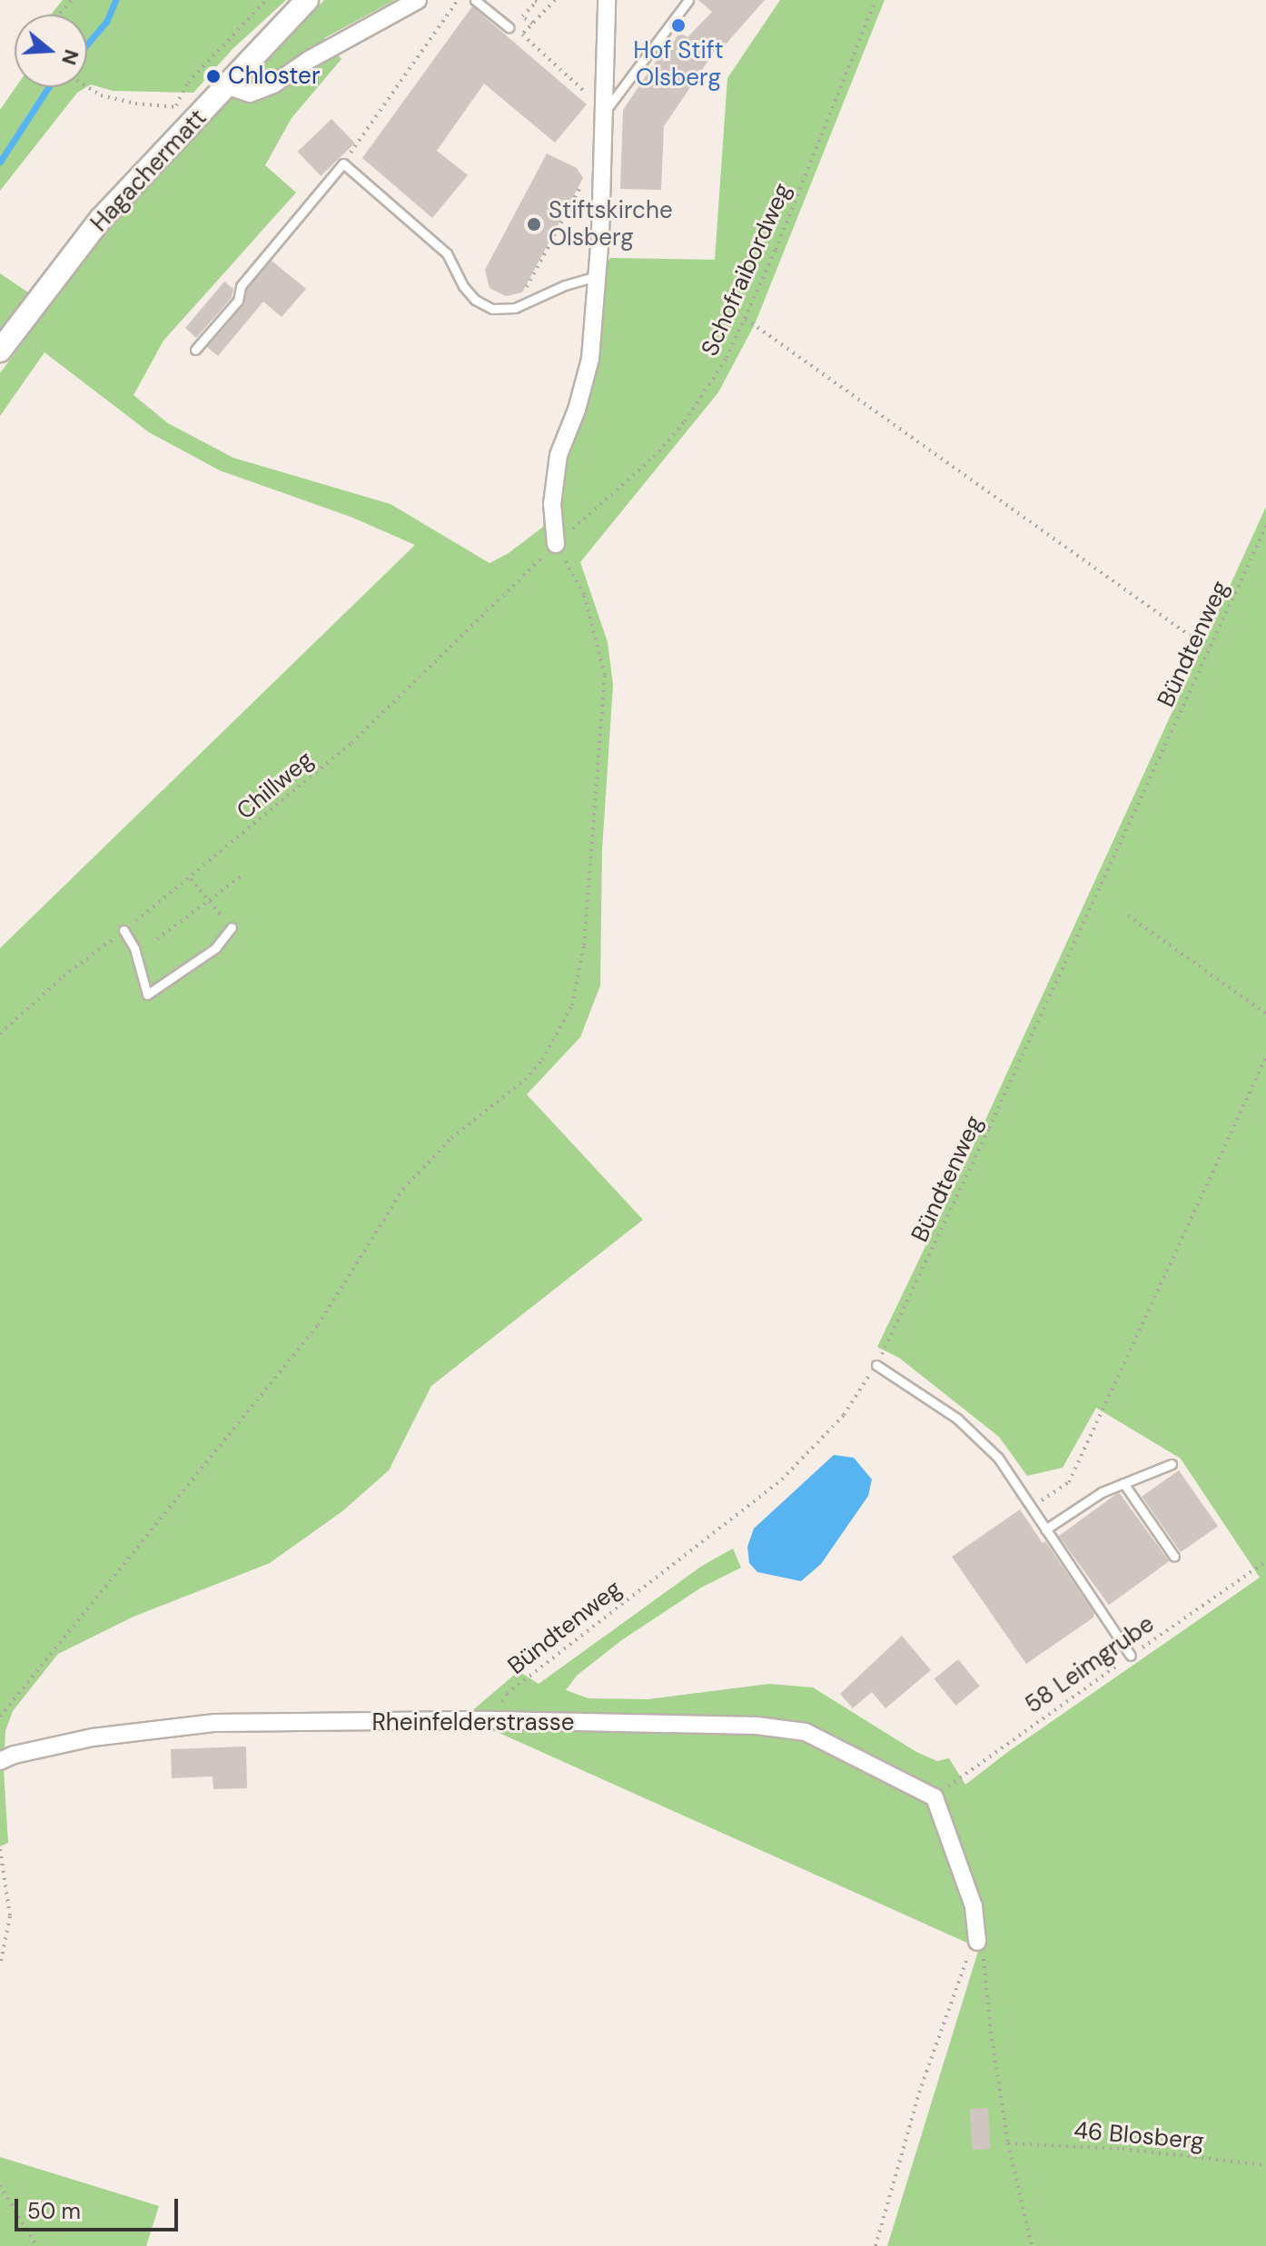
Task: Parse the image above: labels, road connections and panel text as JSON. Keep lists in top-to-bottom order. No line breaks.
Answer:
{"streets":{"street":["Hagachermatt","Rheinfelderstrasse"],"path":["Schofraibordweg","Bündtenweg","Chillweg","58 Leimgrube","46 Blosberg"]},"crossings":[["Schofraibordweg","Chillweg"],["Bündtenweg","Rheinfelderstrasse"],["58 Leimgrube","Rheinfelderstrasse"]],"places":["Hof Stift Olsberg","Chloster","Stiftskirche Olsberg"],"scale_bar":"50 m","north":"right"}
